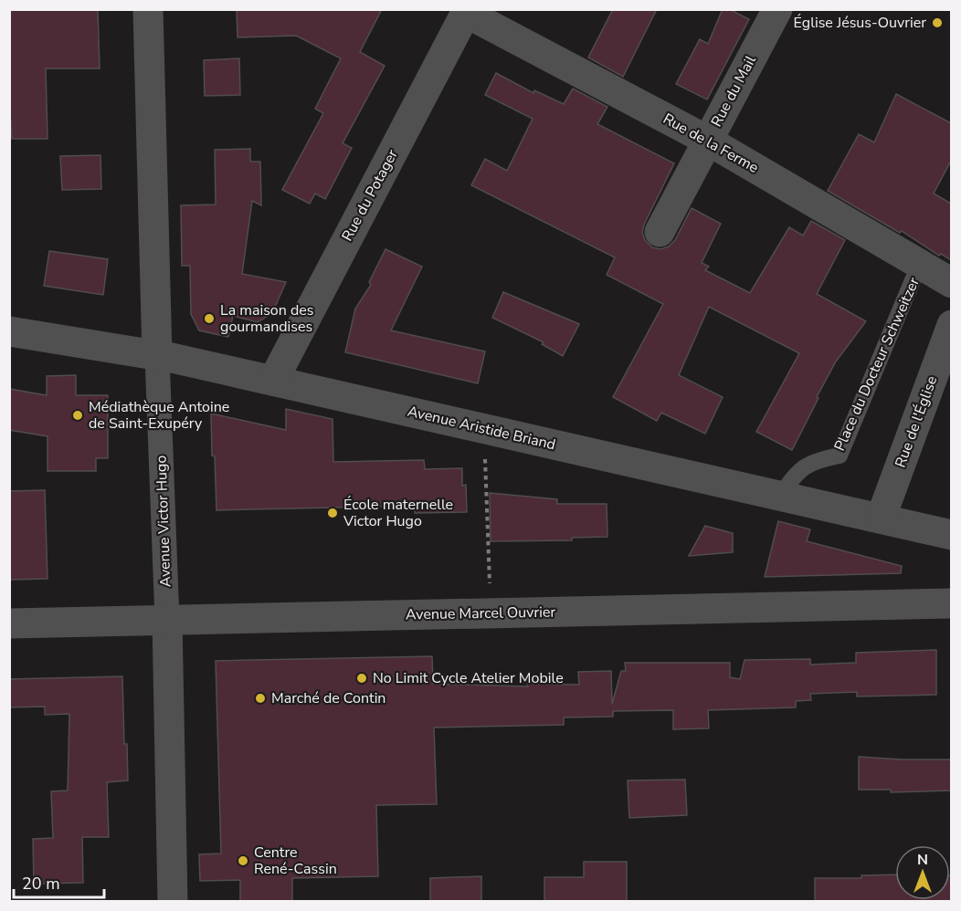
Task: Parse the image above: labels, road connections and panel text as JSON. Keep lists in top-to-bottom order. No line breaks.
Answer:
{"streets":{"street":["Rue du Mail","Rue de la Ferme","Rue du Potager","Rue de l'Église","Avenue Aristide Briand","Avenue Victor Hugo","Avenue Marcel Ouvrier"],"lane":["Place du Docteur Schweitzer"]},"crossings":[["Rue du Mail","Rue de la Ferme"],["Rue de la Ferme","Rue du Potager"],["Rue de la Ferme","Place du Docteur Schweitzer"],["Rue du Potager","Avenue Aristide Briand"],["Place du Docteur Schweitzer","Avenue Aristide Briand"],["Rue de l'Église","Avenue Aristide Briand"],["Avenue Aristide Briand","Avenue Victor Hugo"],["Avenue Victor Hugo","Avenue Marcel Ouvrier"]],"places":["Église Jésus-Ouvrier","La maison des gourmandises","Médiathèque Antoine de Saint-Exupéry","École maternelle Victor Hugo","No Limit Cycle Atelier Mobile","Marché de Contin","Centre René-Cassin"],"scale_bar":"20 m","north":"top"}
